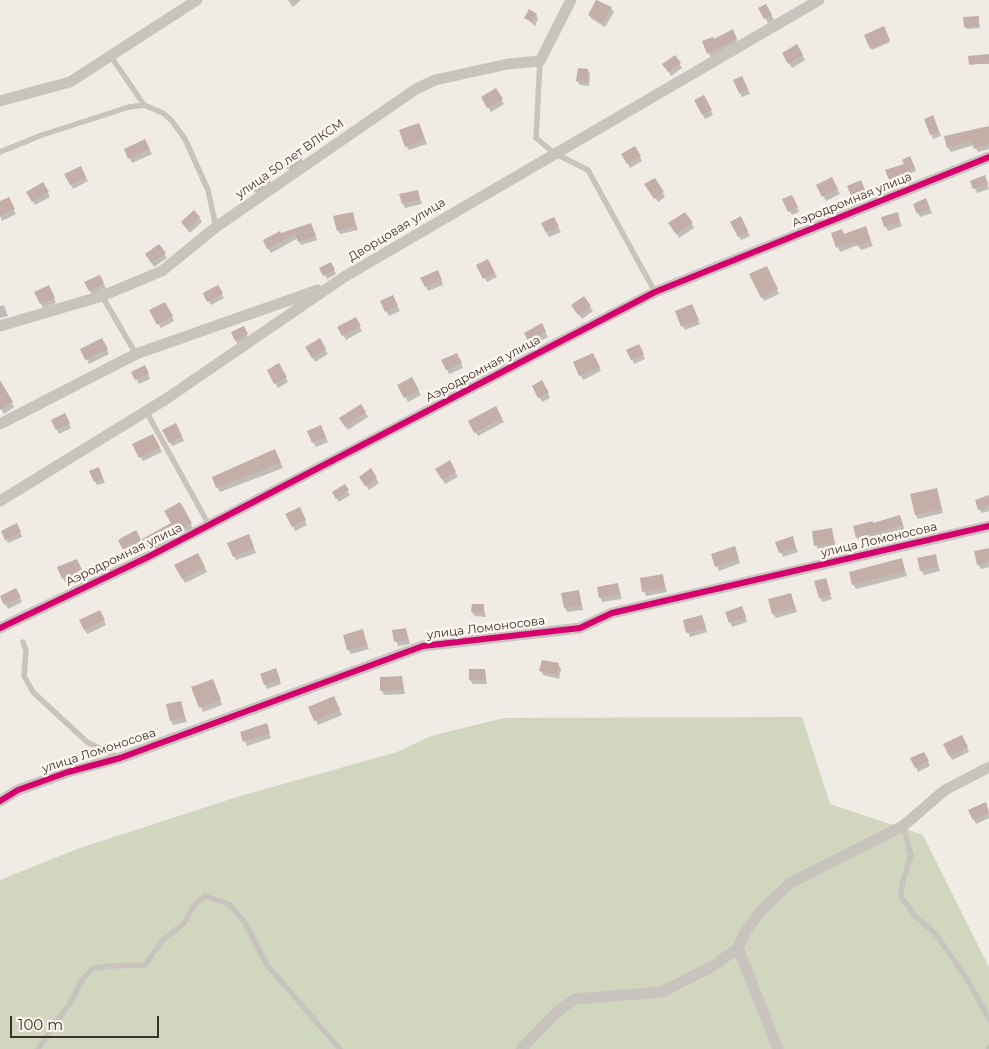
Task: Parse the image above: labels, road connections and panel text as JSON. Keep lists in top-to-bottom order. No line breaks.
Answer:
{"streets":{"street":["улица 50 лет ВЛКСМ","Аэродромная улица","Дворцовая улица","улица Ломоносова"]},"scale_bar":"100 m"}
